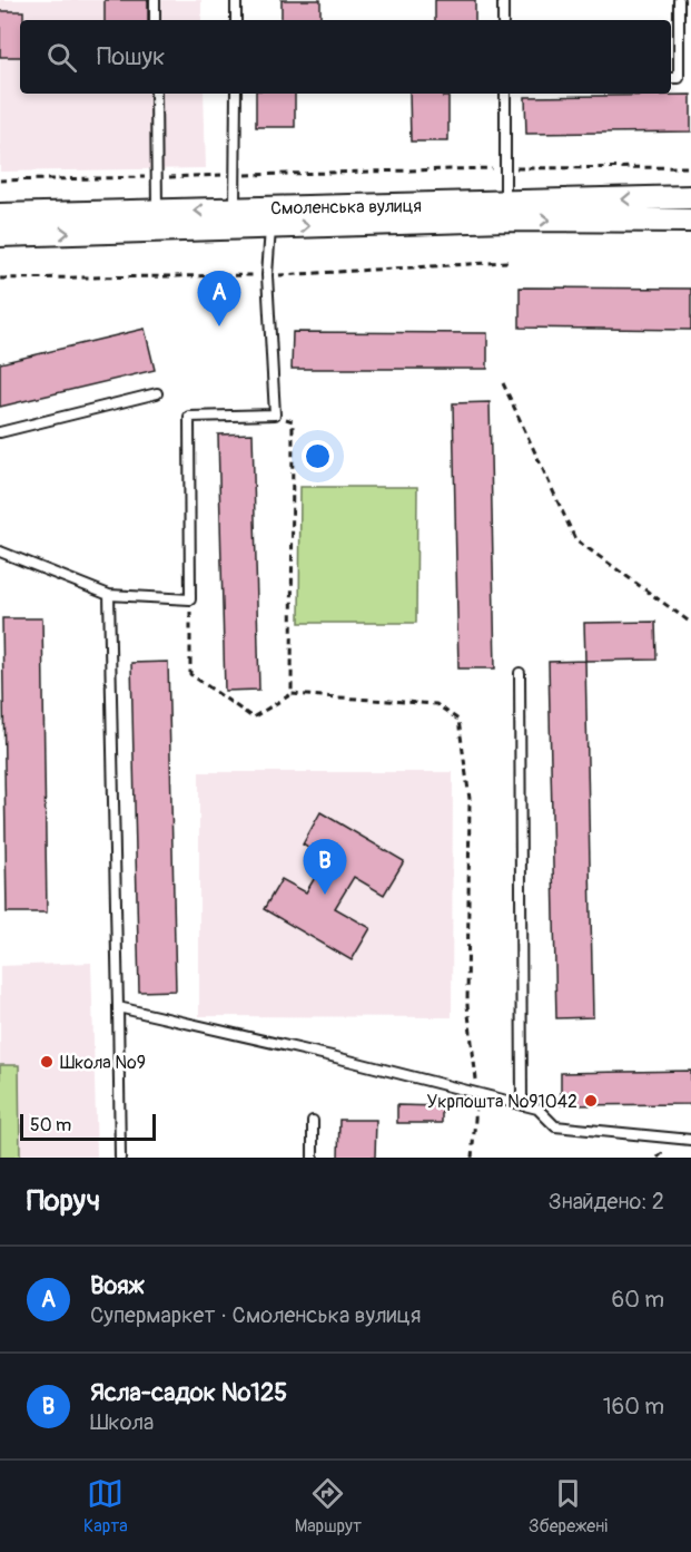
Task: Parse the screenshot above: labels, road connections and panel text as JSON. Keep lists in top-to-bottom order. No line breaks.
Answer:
{"streets":{"street":["Смоленська вулиця"]},"places":["Школа №9","Укрпошта №91042"],"scale_bar":"50 m","page":{"search":"Пошук","pins":["A","B"],"scale":"50 m","heading":["Поруч","Знайдено: 2"],"list":[{"mark":"A","name":"Вояж","note":"Супермаркет · Смоленська вулиця","value":"60 m"},{"mark":"B","name":"Ясла-садок №125","note":"Школа","value":"160 m"}],"nav":["Карта","Маршрут","Збережені"]}}
